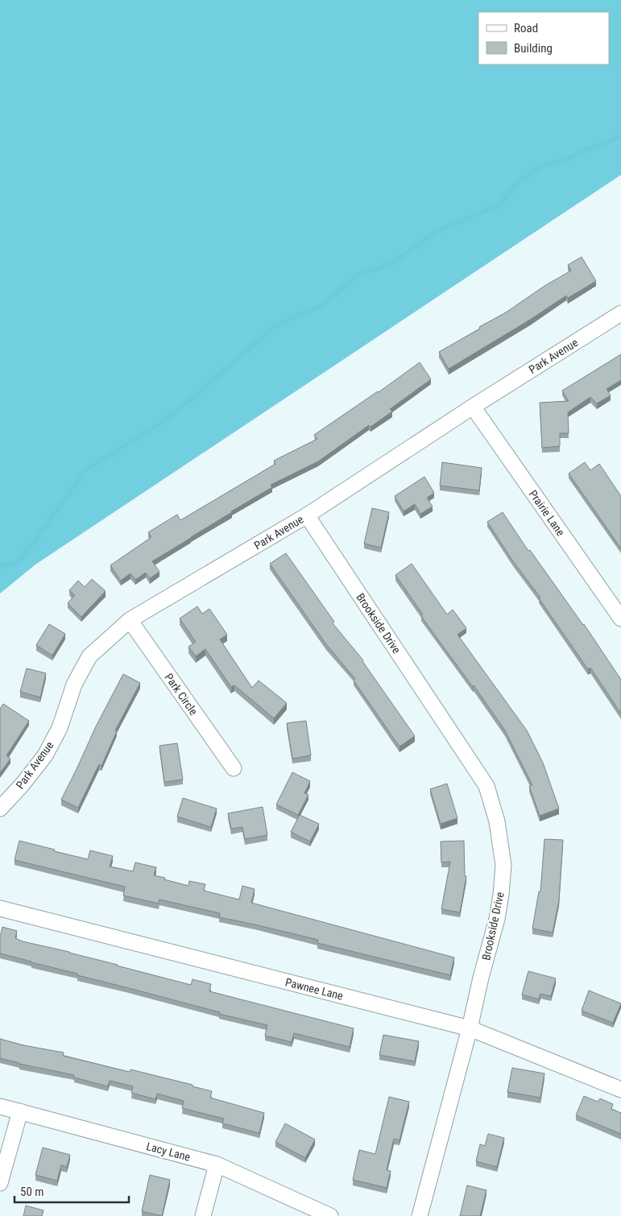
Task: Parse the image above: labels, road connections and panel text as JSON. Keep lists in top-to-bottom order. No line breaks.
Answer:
{"streets":{"street":["Park Avenue","Prairie Lane","Brookside Drive","Park Circle","Pawnee Lane","Lacy Lane"]},"crossings":[["Park Avenue","Prairie Lane"],["Park Avenue","Brookside Drive"],["Park Avenue","Park Circle"],["Brookside Drive","Pawnee Lane"]],"legend":["Road","Building"],"scale_bar":"50 m"}
